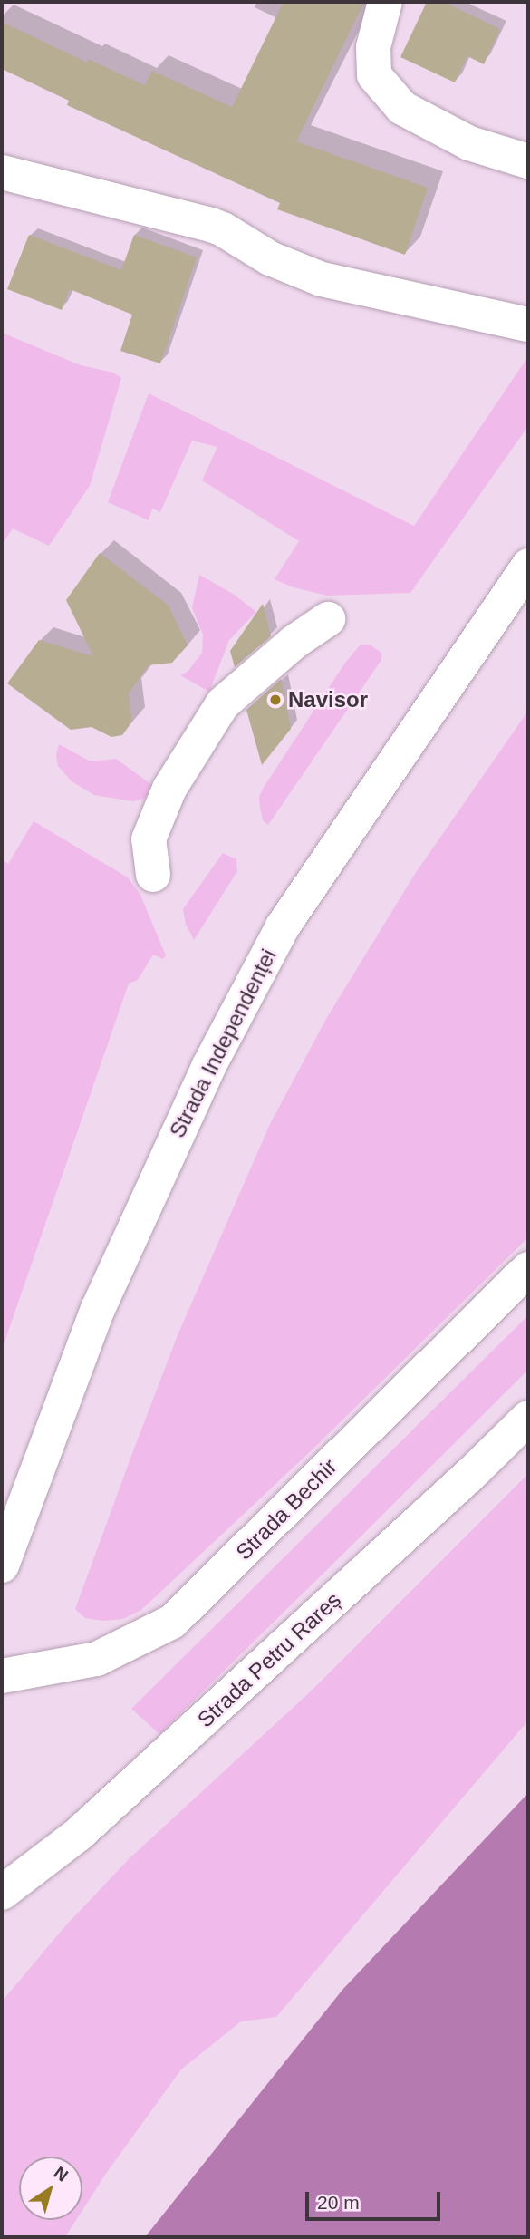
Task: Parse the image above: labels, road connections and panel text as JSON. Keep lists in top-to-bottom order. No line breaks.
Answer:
{"streets":{"street":["Strada Independenței","Strada Bechir","Strada Petru Rareș"]},"places":["Navisor"],"scale_bar":"20 m","north":"top right"}
